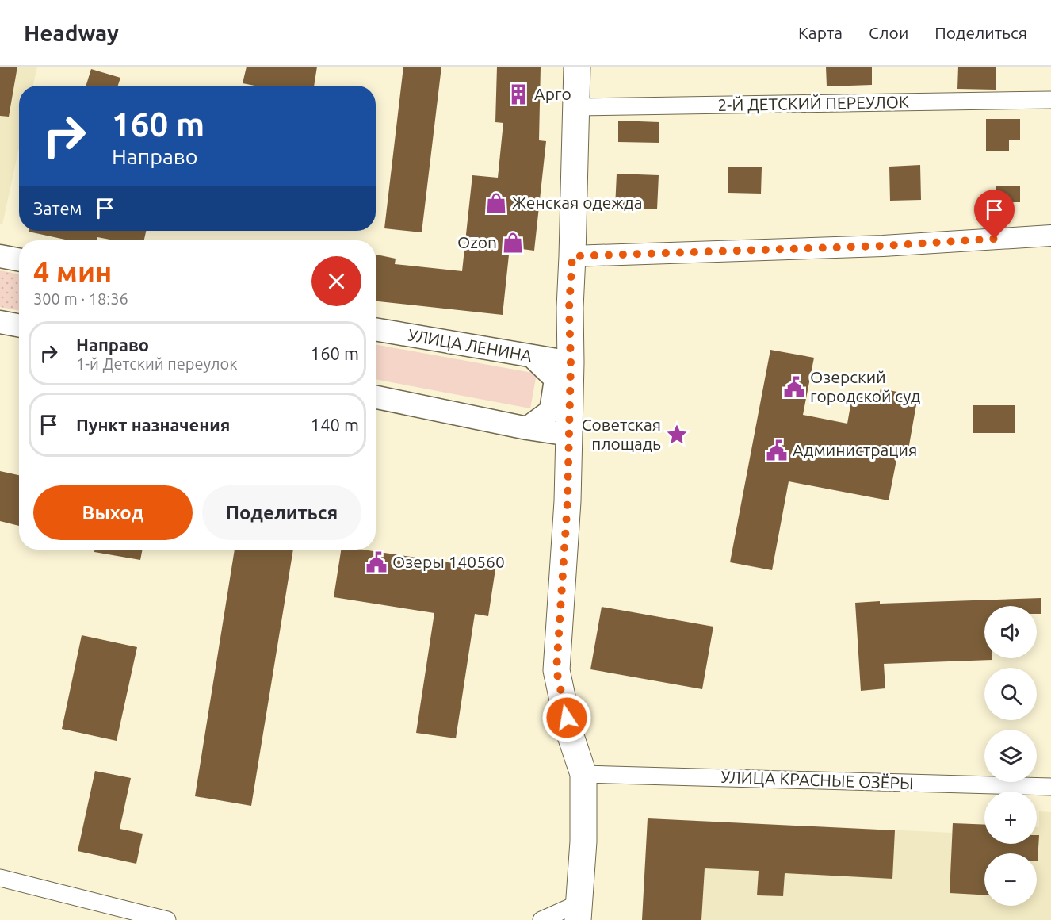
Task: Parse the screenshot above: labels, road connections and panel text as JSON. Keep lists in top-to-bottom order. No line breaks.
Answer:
{"streets":{"main road":["УЛИЦА ЛЕНИНА"],"street":["2-Й ДЕТСКИЙ ПЕРЕУЛОК","УЛИЦА КРАСНЫЕ ОЗЁРЫ"]},"places":{"building":["Арго"],"shop":["Женская одежда","Ozon"],"public building":["Озерский городской суд","Администрация","Озеры 140560"],"place":["Советская площадь"]},"page":{"header":"Headway","nav":["Карта","Слои","Поделиться"],"turn":["160 m","Направо"],"then":"Затем","heading":["4 мин","300 m · 18:36"],"list":[{"name":"Направо","note":"1-й Детский переулок","value":"160 m"},{"name":"Пункт назначения","value":"140 m"}],"buttons":["Выход","Поделиться"],"map_buttons":["+","−"]}}
